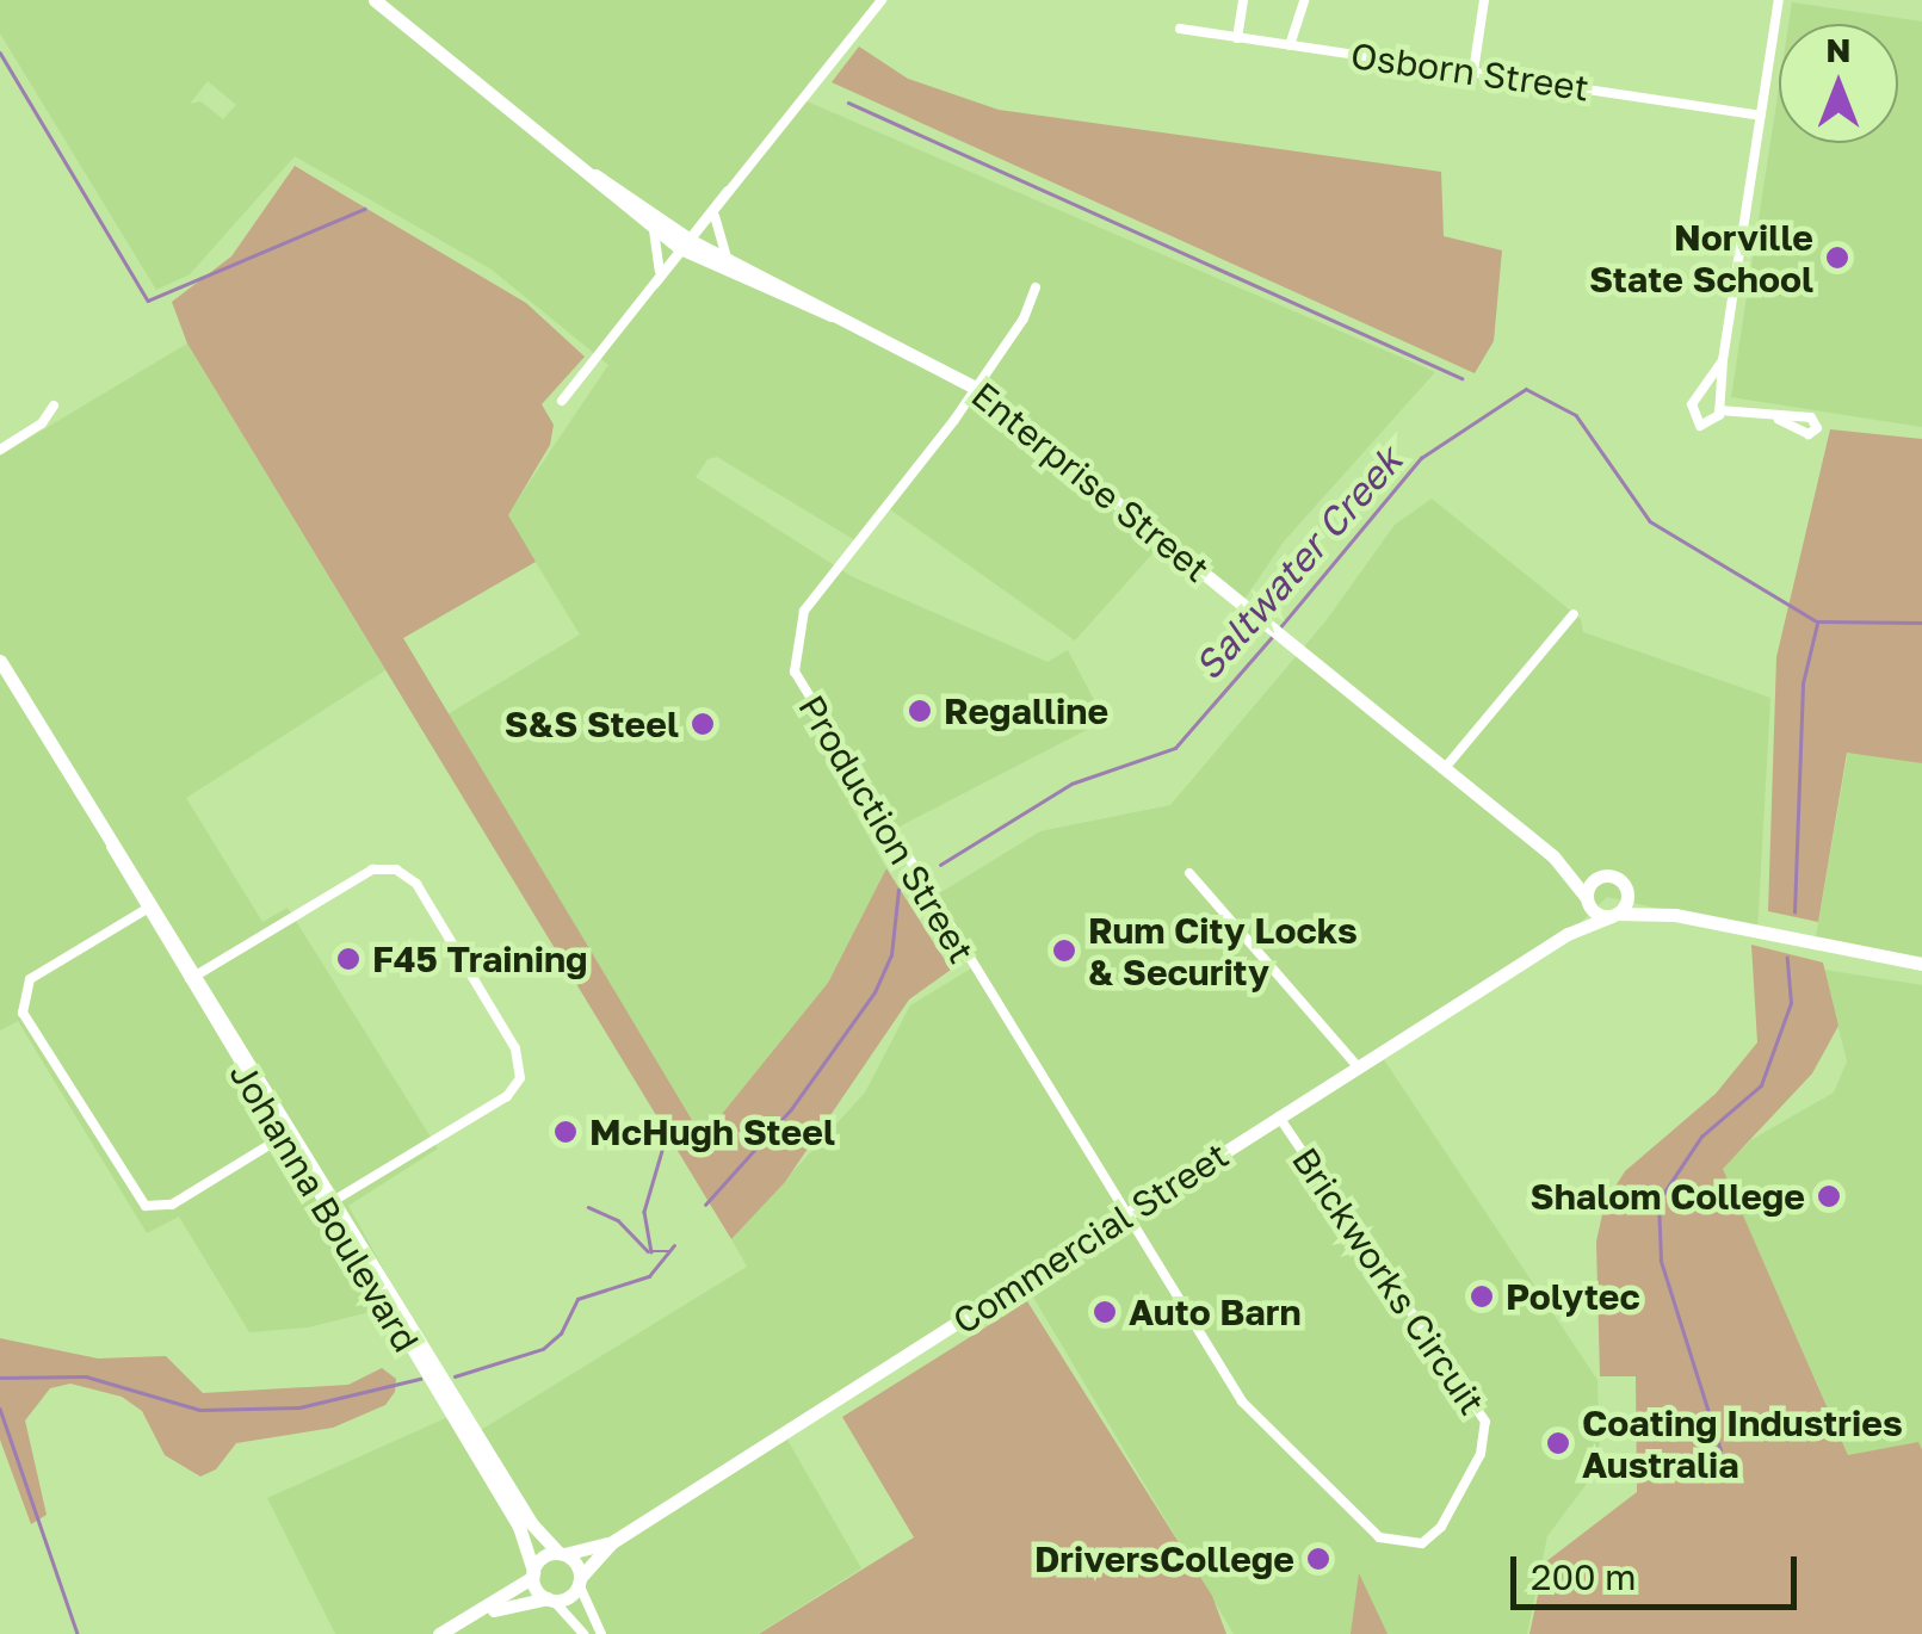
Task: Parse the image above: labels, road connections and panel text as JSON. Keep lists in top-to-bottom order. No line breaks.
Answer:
{"streets":{"street":["Osborn Street","Enterprise Street","Production Street","Johanna Boulevard","Commercial Street","Brickworks Circuit"]},"crossings":[["Enterprise Street","Production Street"],["Enterprise Street","Commercial Street"],["Production Street","Commercial Street"],["Production Street","Brickworks Circuit"],["Johanna Boulevard","Commercial Street"],["Commercial Street","Brickworks Circuit"]],"water":["Saltwater Creek"],"places":["Norville State School","Regalline","S&S Steel","Rum City Locks & Security","F45 Training","McHugh Steel","Shalom College","Polytec","Auto Barn","Coating Industries Australia","DriversCollege"],"scale_bar":"200 m","north":"top"}
